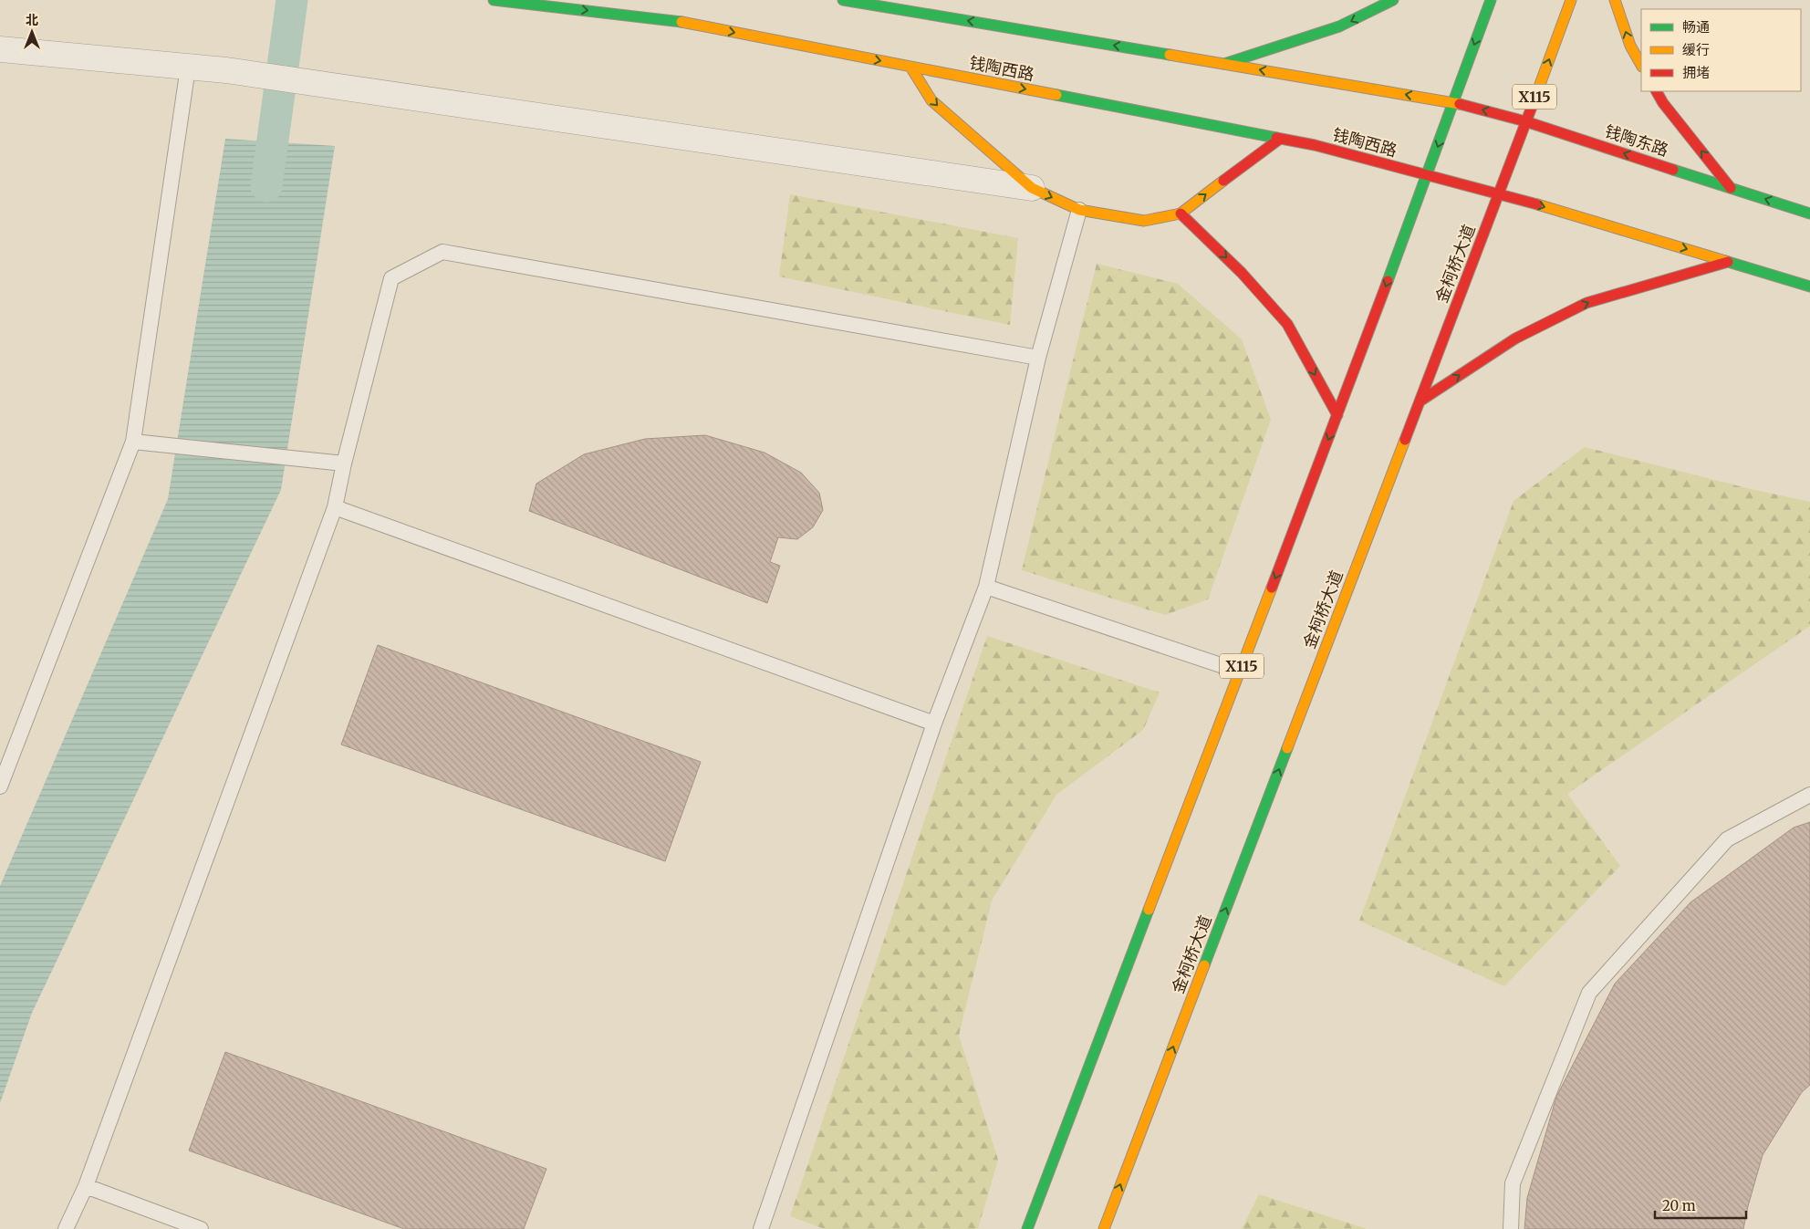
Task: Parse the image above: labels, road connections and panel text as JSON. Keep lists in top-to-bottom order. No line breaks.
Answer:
{"streets":{"main road":["钱陶西路","X115","钱陶东路","金柯桥大道"]},"crossings":[["钱陶西路","X115"],["钱陶西路","金柯桥大道"],["X115","钱陶东路"],["钱陶东路","金柯桥大道"]],"legend":["畅通","缓行","拥堵"],"scale_bar":"20 m","north":"top"}
